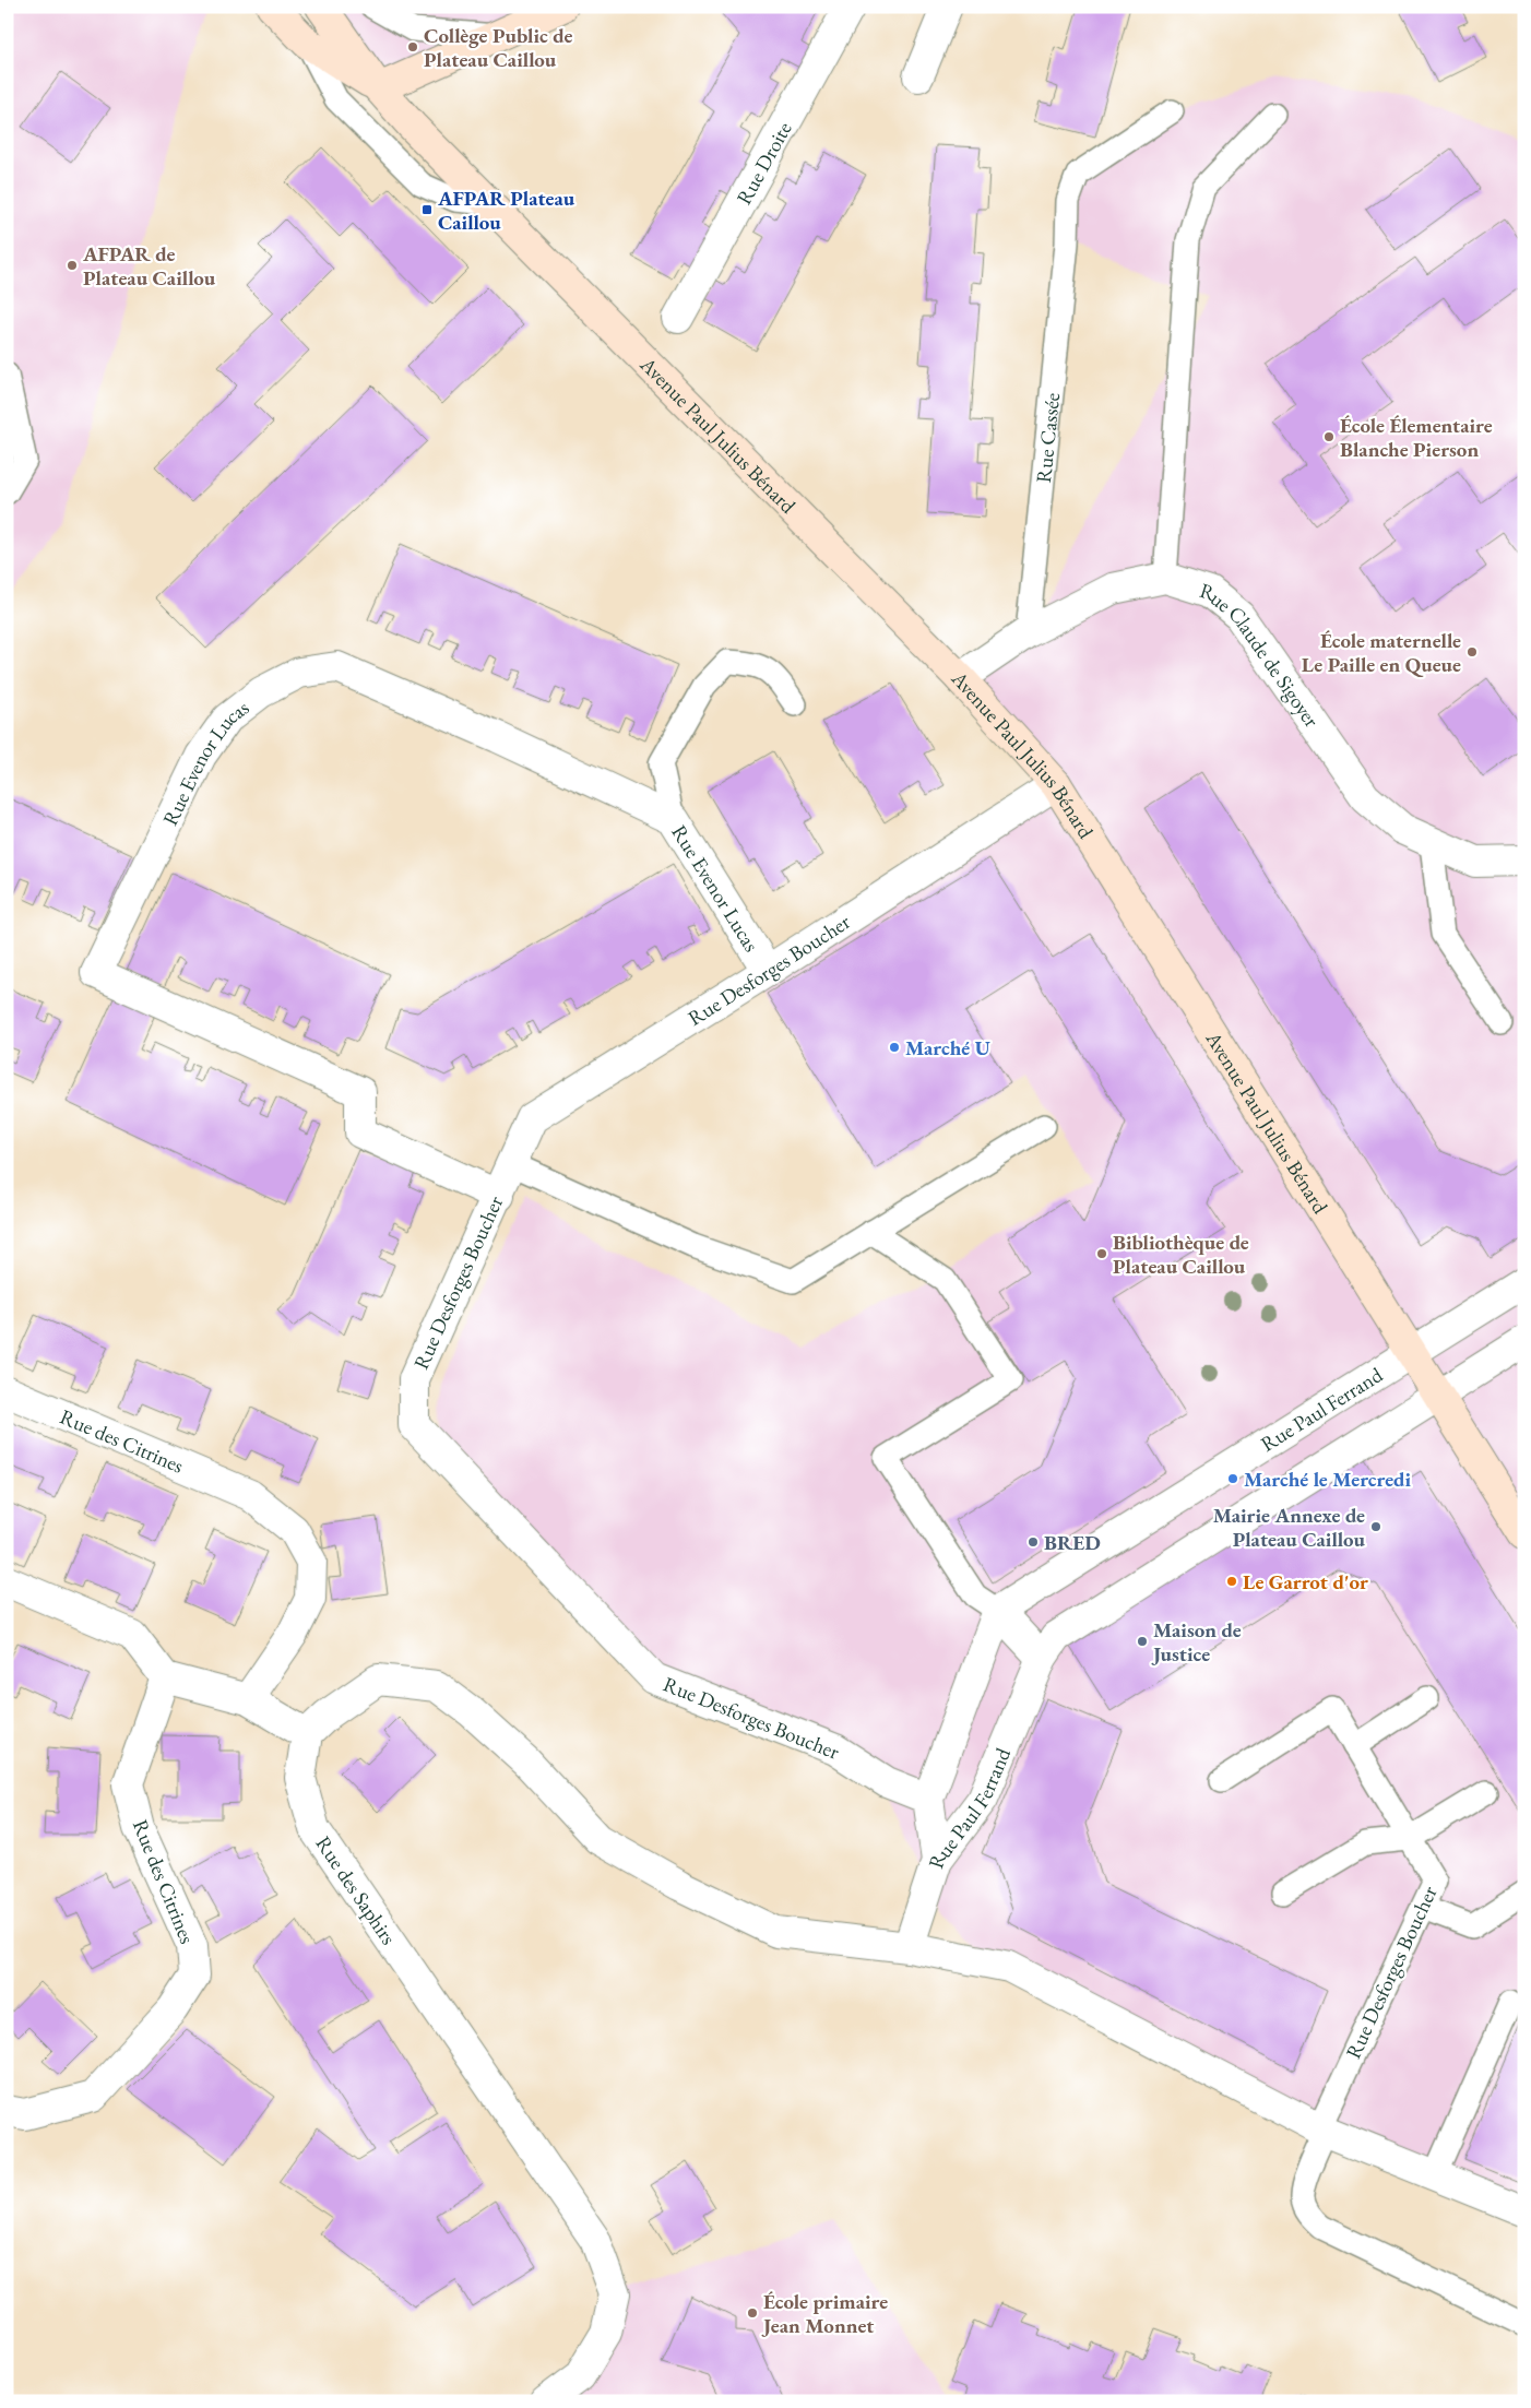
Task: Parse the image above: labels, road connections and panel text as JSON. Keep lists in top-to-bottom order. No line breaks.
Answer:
{"streets":{"main road":["Avenue Paul Julius Bénard"],"street":["Rue Droite","Rue Claude de Sigoyer","Rue Evenor Lucas","Rue Desforges Boucher","Rue Paul Ferrand","Rue des Citrines","Rue des Saphirs"],"lane":["Rue Cassée"]},"crossings":[["Avenue Paul Julius Bénard","Rue Claude de Sigoyer"],["Avenue Paul Julius Bénard","Rue Desforges Boucher"],["Avenue Paul Julius Bénard","Rue Paul Ferrand"],["Rue Cassée","Rue Claude de Sigoyer"],["Rue Evenor Lucas","Rue Desforges Boucher"],["Rue Desforges Boucher","Rue Paul Ferrand"]],"places":{"other":["Collège Public de Plateau Caillou","AFPAR de Plateau Caillou","École Élementaire Blanche Pierson","École maternelle Le Paille en Queue","Marché U","Bibliothèque de Plateau Caillou","Marché le Mercredi","Mairie Annexe de Plateau Caillou","BRED","Le Garrot d'or","Maison de Justice","École primaire Jean Monnet"],"transit":["AFPAR Plateau Caillou"]}}
